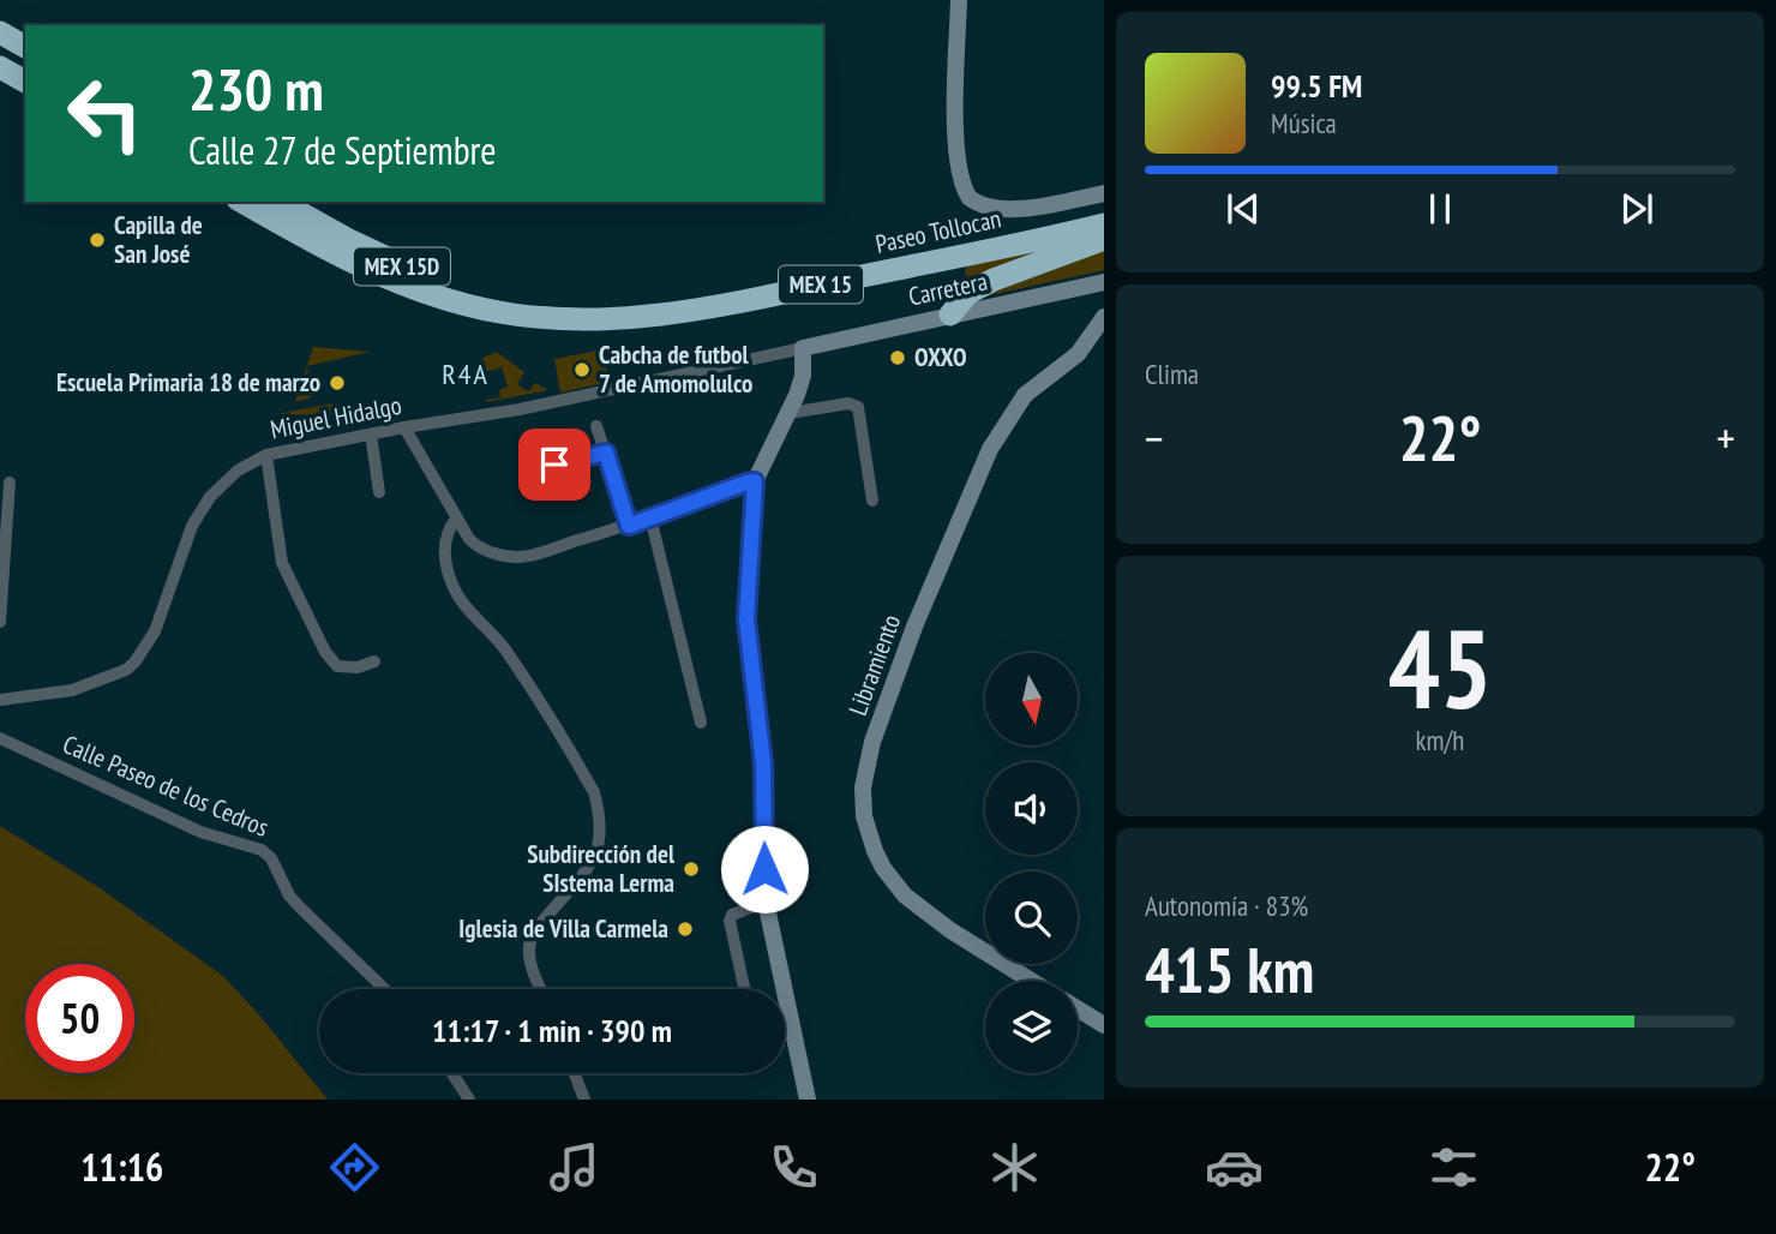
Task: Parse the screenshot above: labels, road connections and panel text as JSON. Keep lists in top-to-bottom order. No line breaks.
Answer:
{"streets":{"highway":["Paseo Tollocan","MEX 15D","MEX 15"],"main road":["Carretera","Libramiento"],"street":["Miguel Hidalgo","Calle Paseo de los Cedros"]},"crossings":[["Paseo Tollocan","MEX 15D"],["Paseo Tollocan","MEX 15"],["MEX 15D","MEX 15"],["Carretera","Miguel Hidalgo"]],"districts":["R4A"],"places":["Capilla de San José","OXXO","Cabcha de futbol 7 de Amomolulco","Escuela Primaria 18 de marzo","Subdirección del SIstema Lerma","Iglesia de Villa Carmela"],"north":"bottom","page":{"turn":["230 m","Calle 27 de Septiembre"],"song":["99.5 FM","Música"],"tile":["Clima",["45","km/h"],["Autonomía · 83%","415 km"]],"heat":["−","22°","+"],"limit":"50","trip":"11:17 · 1 min · 390 m","tabs":["11:16","22°"]}}
